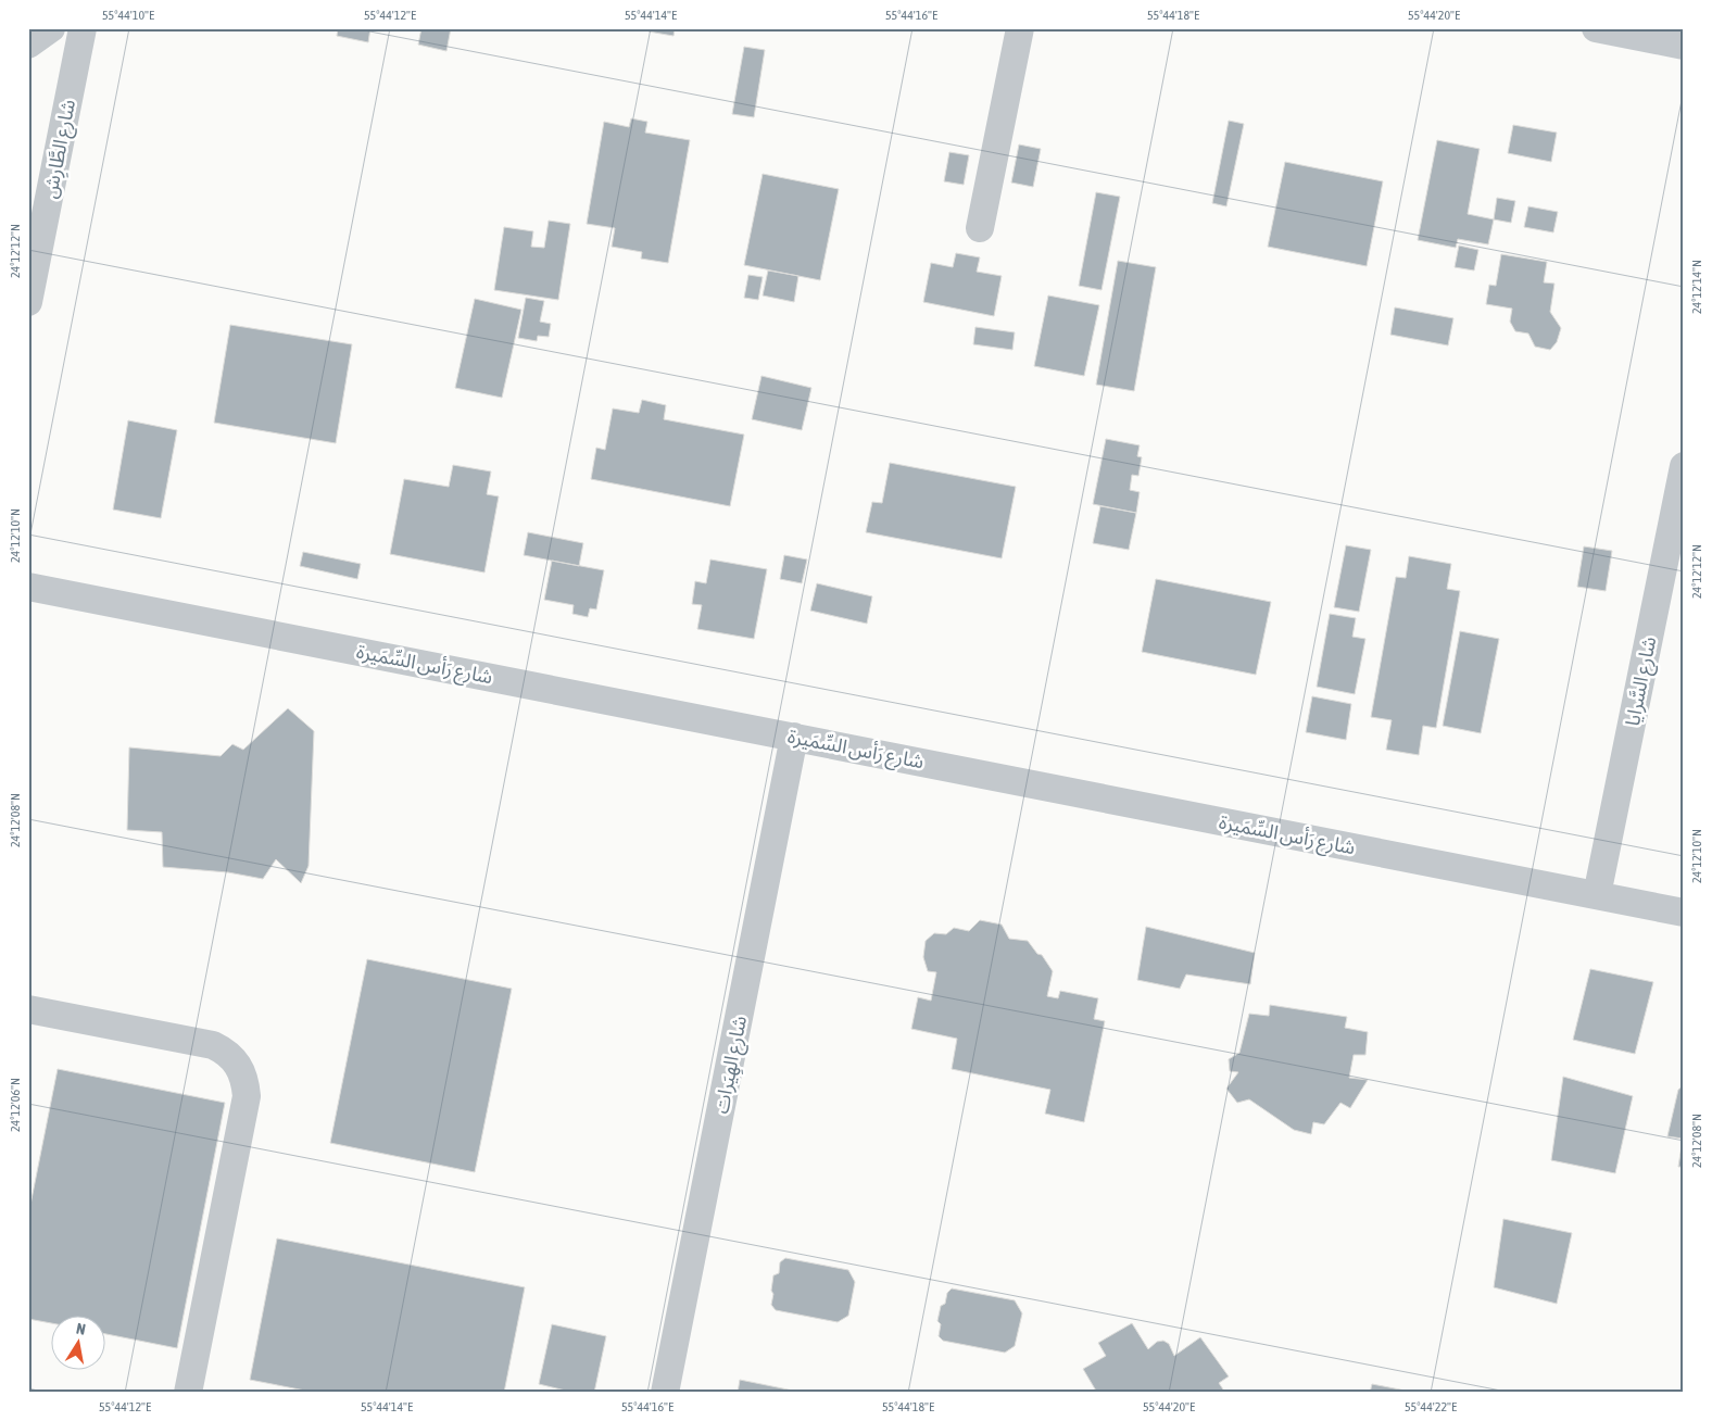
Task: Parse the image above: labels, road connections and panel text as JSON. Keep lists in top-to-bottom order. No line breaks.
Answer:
{"streets":{"street":["شارع الطَّارِش","شارع رَأس السِّمَيرة","شارع السَّرايا","شارع الهِيَرات"]},"crossings":[["شارع رَأس السِّمَيرة","شارع السَّرايا"],["شارع رَأس السِّمَيرة","شارع الهِيَرات"]],"north":"top","coordinates":["55°44'10\"E","55°44'12\"E","55°44'14\"E","55°44'16\"E","55°44'18\"E","55°44'20\"E","24°12'12\"N","24°12'14\"N","24°12'10\"N","24°12'08\"N","24°12'06\"N","55°44'22\"E"]}
